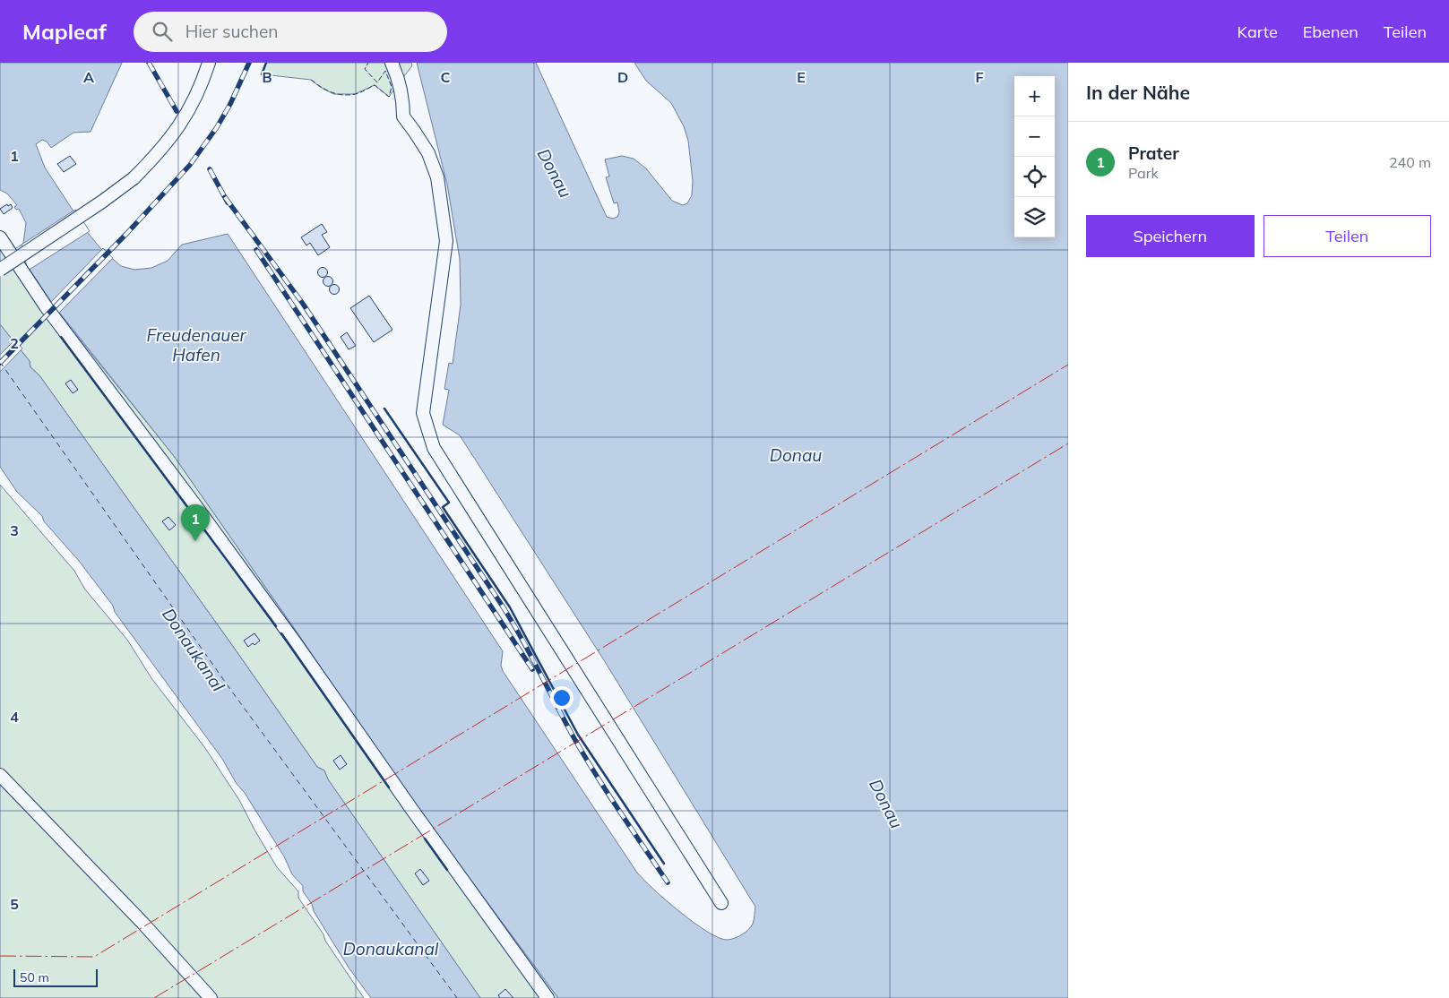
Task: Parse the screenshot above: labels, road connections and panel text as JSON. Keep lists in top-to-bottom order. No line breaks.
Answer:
{"water":["Donau","Freudenauer Hafen","Donaukanal"],"scale_bar":"50 m","page":{"header":"Mapleaf","search":"Hier suchen","nav":["Karte","Ebenen","Teilen"],"heading":"In der Nähe","map_buttons":["+","−"],"list":[{"mark":"1","name":"Prater","note":"Park","value":"240 m"}],"buttons":["Speichern","Teilen"],"pins":"1","scale":"50 m"},"grid":{"columns":["A","B","C","D","E","F"],"rows":["1","2","3","4","5"]}}
